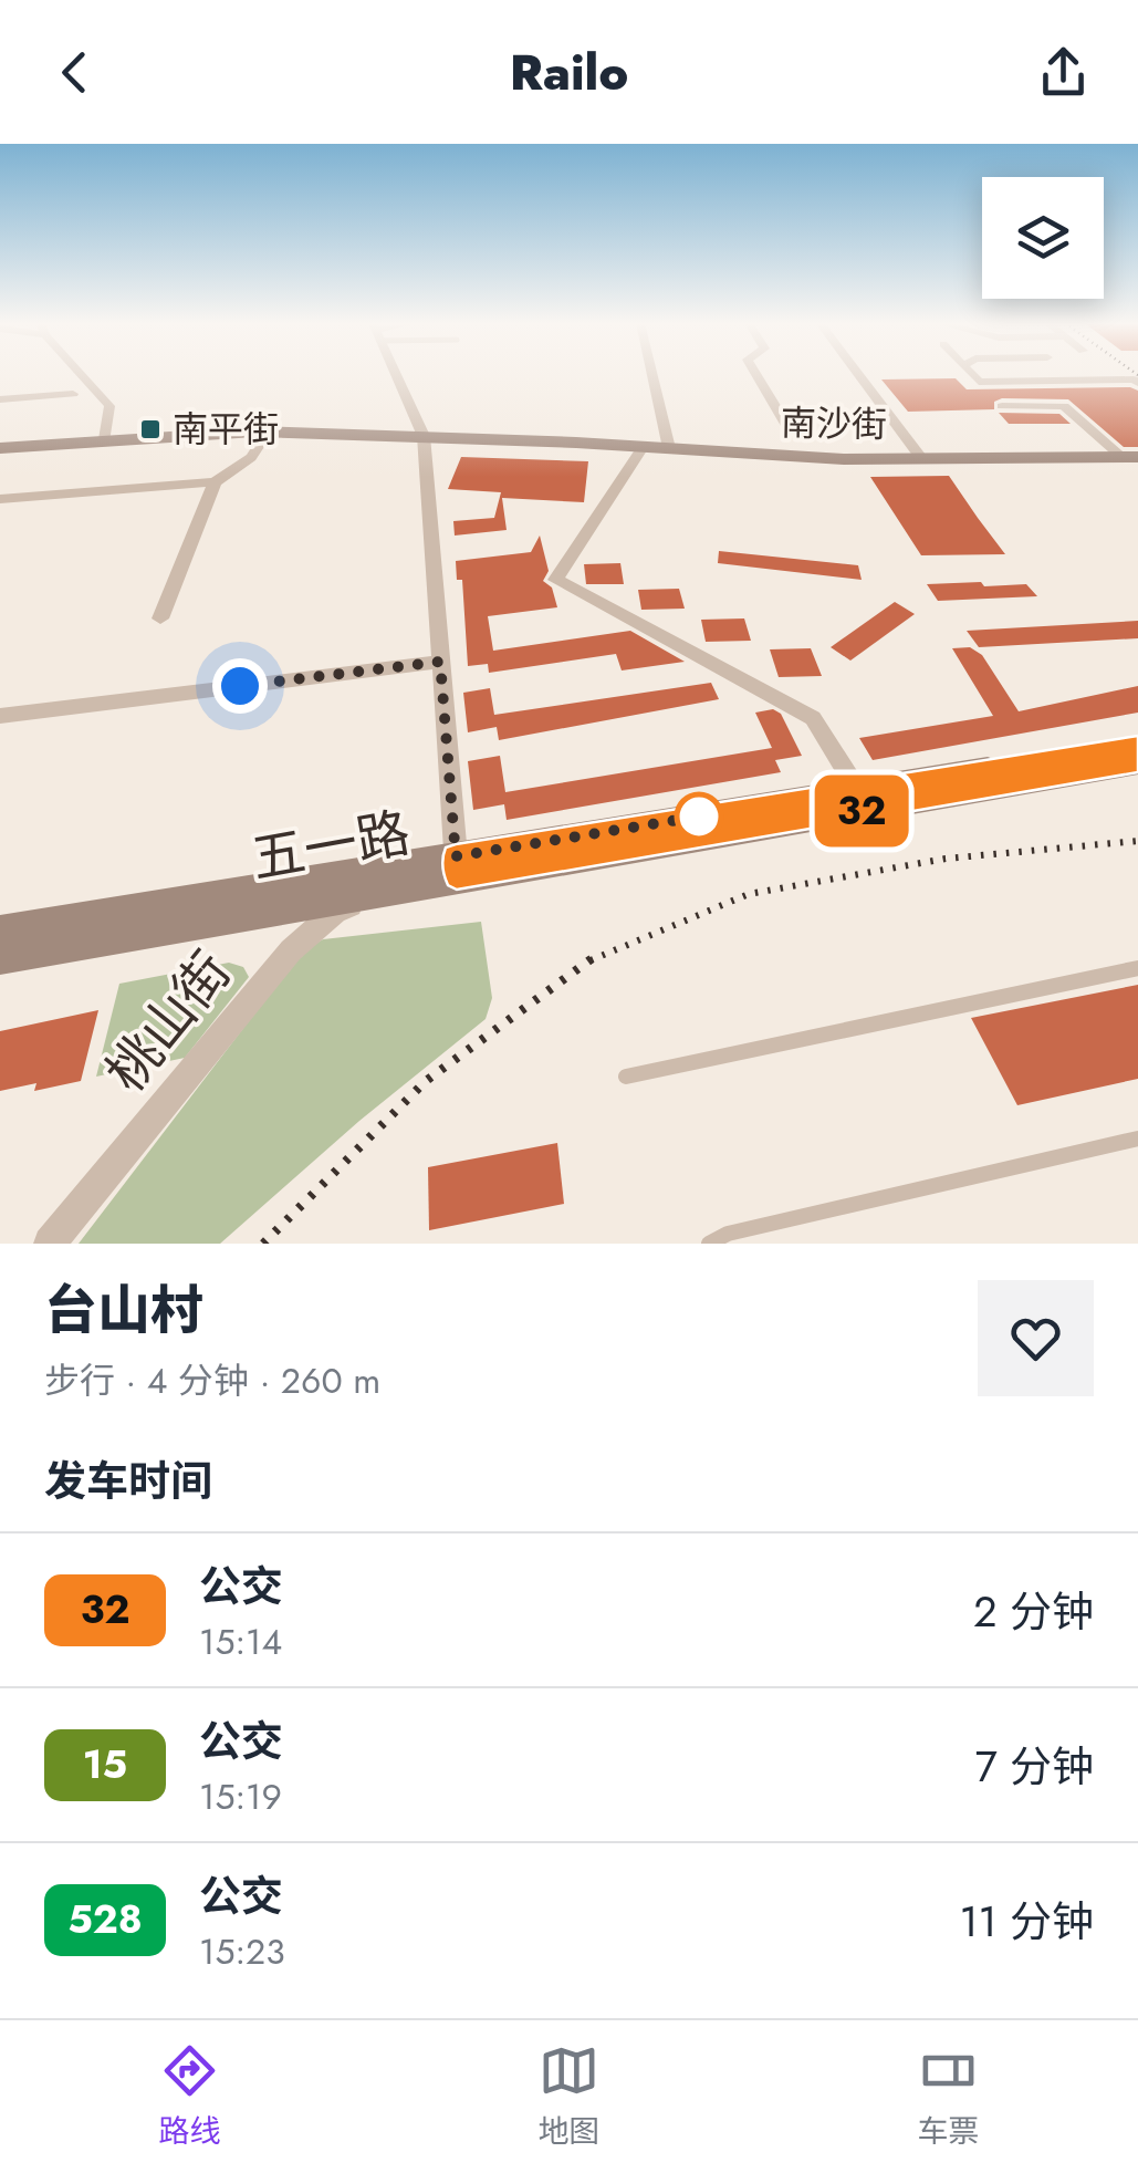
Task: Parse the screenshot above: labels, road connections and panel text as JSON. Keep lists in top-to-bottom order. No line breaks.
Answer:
{"streets":{"street":["南沙街","五一路","桃山街"]},"crossings":[["五一路","桃山街"]],"places":{"transit":["南平街"]},"lines":["bus line 32"],"page":{"header":"Railo","on_map":"32","heading":[["台山村","步行 · 4 分钟 · 260 m"],"发车时间"],"list":[{"mark":"32","name":"公交","note":"15:14","value":"2 分钟"},{"mark":"15","name":"公交","note":"15:19","value":"7 分钟"},{"mark":"528","name":"公交","note":"15:23","value":"11 分钟"}],"tabs":["路线","地图","车票"]}}
